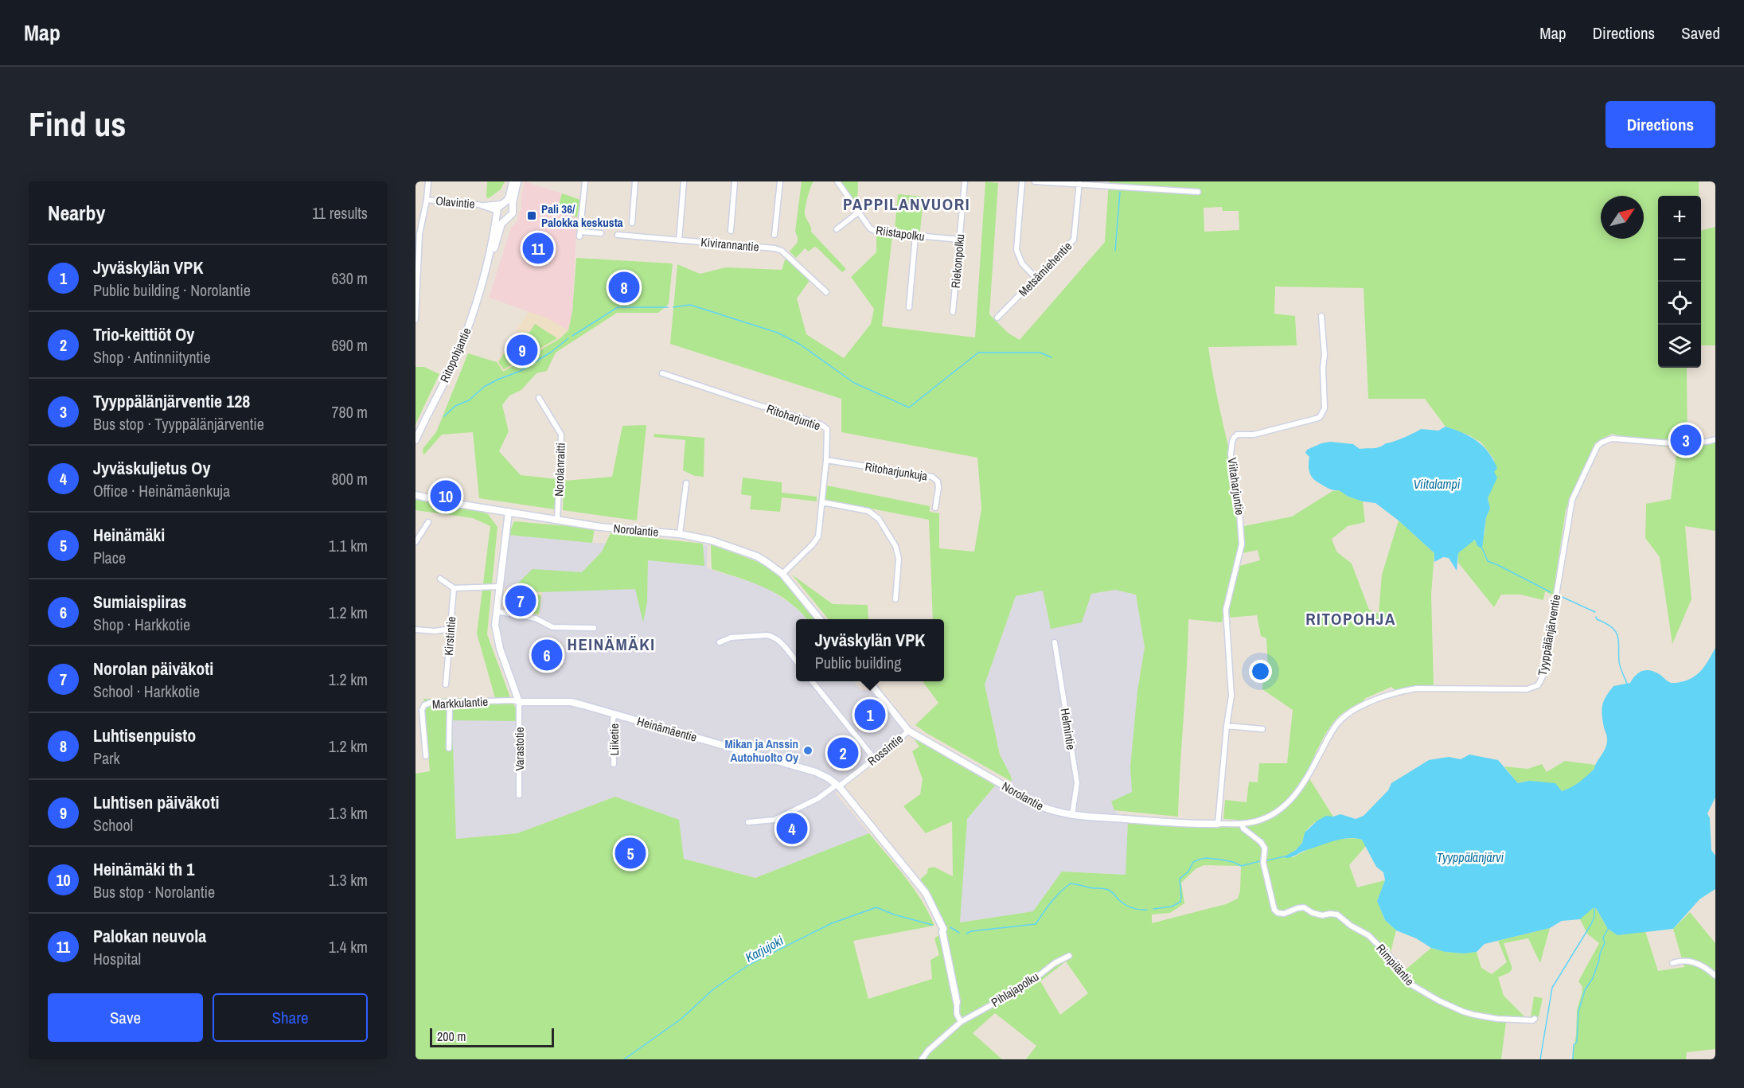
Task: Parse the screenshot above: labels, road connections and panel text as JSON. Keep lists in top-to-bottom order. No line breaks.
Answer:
{"streets":{"street":["Olavintie","Riistapolku","Kivirannantie","Riekonpolku","Metsämiehentie","Ritopohjantie","Ritoharjuntie","Norolanraitti","Ritoharjunkuja","Viitaharjuntie","Norolantie","Tyyppälänjärventie","Kirstintie","Markkulantie","Heinämäentie","Helmintie","Liiketie","Varastotie","Rossintie","Rimpiläntie","Pihlajapolku"]},"crossings":[["Olavintie","Ritopohjantie"],["Riistapolku","Riekonpolku"],["Ritoharjuntie","Ritoharjunkuja"],["Ritoharjuntie","Norolantie"],["Norolanraitti","Norolantie"],["Viitaharjuntie","Norolantie"],["Viitaharjuntie","Tyyppälänjärventie"],["Norolantie","Tyyppälänjärventie"],["Norolantie","Helmintie"],["Norolantie","Rossintie"],["Tyyppälänjärventie","Rimpiläntie"],["Markkulantie","Heinämäentie"],["Markkulantie","Varastotie"],["Heinämäentie","Liiketie"],["Heinämäentie","Varastotie"],["Heinämäentie","Rossintie"],["Heinämäentie","Pihlajapolku"]],"districts":["PAPPILANVUORI","RITOPOHJA","HEINÄMÄKI"],"water":["Viitalampi","Tyyppälänjärvi","Karjujoki"],"places":{"transit":["Pali 36/ Palokka keskusta"],"other":["Mikan ja Anssin Autohuolto Oy"]},"scale_bar":"200 m","north":"top right","page":{"header":"Map","nav":["Map","Directions","Saved"],"buttons":["Directions",["Save","Share"]],"title":"Find us","heading":["Nearby","11 results"],"map_buttons":["+","−"],"pins":["11","8","9","3","10","7","6","1","2","4","5"],"list":[{"mark":"1","name":"Jyväskylän VPK","note":"Public building · Norolantie","value":"630 m"},{"mark":"2","name":"Trio-keittiöt Oy","note":"Shop · Antinniityntie","value":"690 m"},{"mark":"3","name":"Tyyppälänjärventie 128","note":"Bus stop · Tyyppälänjärventie","value":"780 m"},{"mark":"4","name":"Jyväskuljetus Oy","note":"Office · Heinämäenkuja","value":"800 m"},{"mark":"5","name":"Heinämäki","note":"Place","value":"1.1 km"},{"mark":"6","name":"Sumiaispiiras","note":"Shop · Harkkotie","value":"1.2 km"},{"mark":"7","name":"Norolan päiväkoti","note":"School · Harkkotie","value":"1.2 km"},{"mark":"8","name":"Luhtisenpuisto","note":"Park","value":"1.2 km"},{"mark":"9","name":"Luhtisen päiväkoti","note":"School","value":"1.3 km"},{"mark":"10","name":"Heinämäki th 1","note":"Bus stop · Norolantie","value":"1.3 km"},{"mark":"11","name":"Palokan neuvola","note":"Hospital","value":"1.4 km"}],"popup":["Jyväskylän VPK","Public building"],"scale":"200 m"}}
